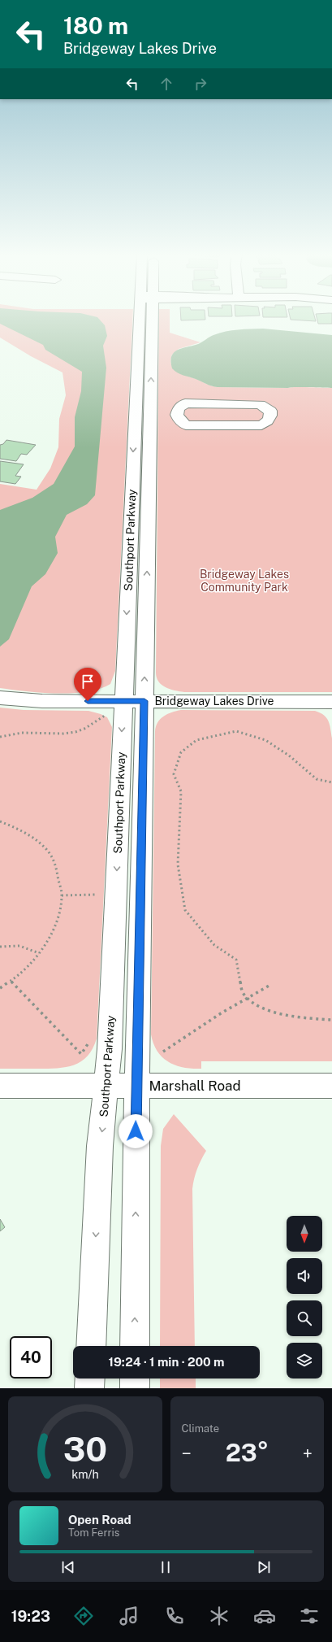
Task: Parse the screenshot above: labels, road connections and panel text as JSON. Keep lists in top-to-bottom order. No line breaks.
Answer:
{"streets":{"street":["Southport Parkway","Bridgeway Lakes Drive","Marshall Road"]},"crossings":[["Southport Parkway","Bridgeway Lakes Drive"],["Southport Parkway","Marshall Road"]],"parks":["Bridgeway Lakes Community Park"],"north":"bottom","page":{"turn":["180 m","Bridgeway Lakes Drive"],"limit":"40","trip":"19:24 · 1 min · 200 m","tile":"Climate","heat":["−","23°","+"],"song":["Open Road","Tom Ferris"],"tabs":"19:23","gauge":["30","km/h"]}}
